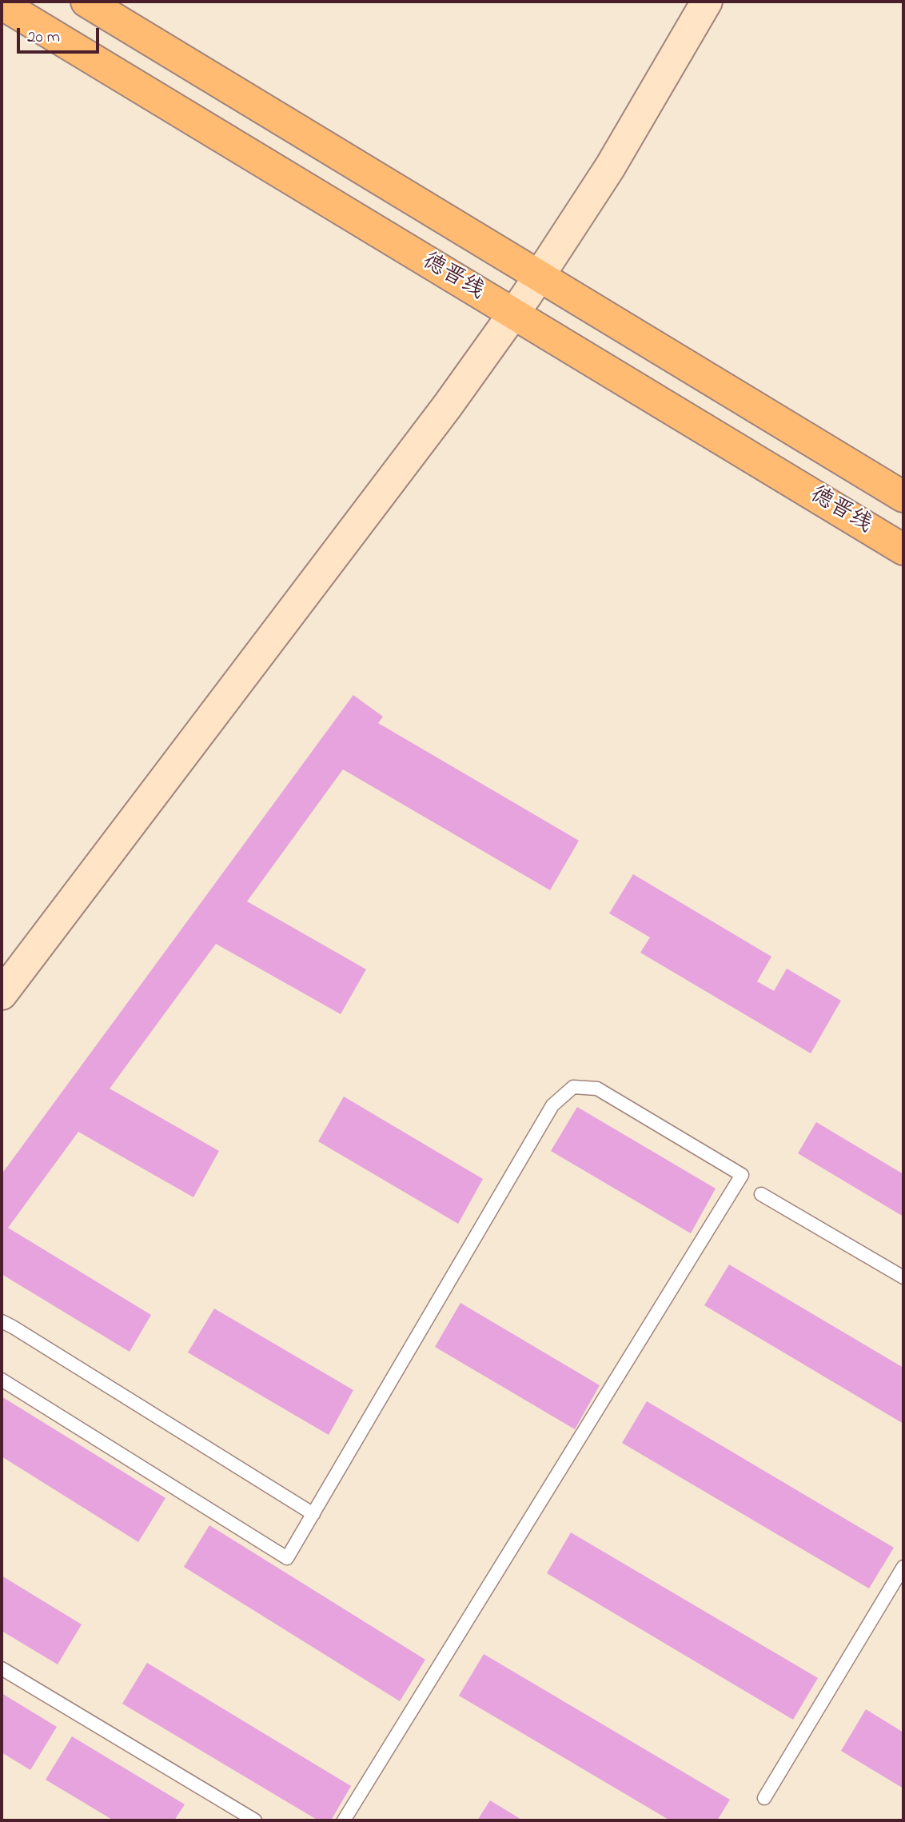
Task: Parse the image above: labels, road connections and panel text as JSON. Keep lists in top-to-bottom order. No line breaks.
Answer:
{"streets":{"highway":["德晋线"]},"scale_bar":"20 m"}
